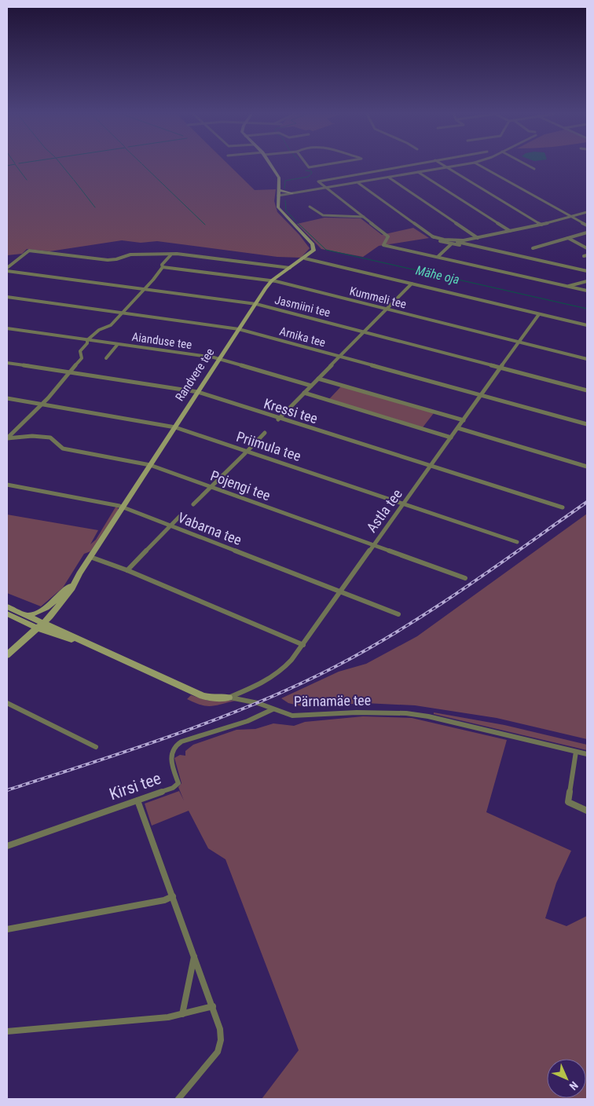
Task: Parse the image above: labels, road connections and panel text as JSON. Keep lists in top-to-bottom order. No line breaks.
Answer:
{"streets":{"main road":["Randvere tee","Pärnamäe tee"],"street":["Kummeli tee","Jasmiini tee","Arnika tee","Aianduse tee","Kressi tee","Priimula tee","Pojengi tee","Astla tee","Vabarna tee","Kirsi tee"]},"crossings":[["Kummeli tee","Randvere tee"],["Kummeli tee","Astla tee"],["Jasmiini tee","Randvere tee"],["Jasmiini tee","Astla tee"],["Arnika tee","Randvere tee"],["Arnika tee","Astla tee"],["Aianduse tee","Randvere tee"],["Randvere tee","Kressi tee"],["Randvere tee","Priimula tee"],["Randvere tee","Pojengi tee"],["Randvere tee","Vabarna tee"],["Randvere tee","Pärnamäe tee"],["Kressi tee","Astla tee"],["Priimula tee","Astla tee"],["Pojengi tee","Astla tee"],["Astla tee","Vabarna tee"],["Astla tee","Pärnamäe tee"],["Pärnamäe tee","Kirsi tee"]],"water":["Mähe oja"],"north":"bottom right"}
